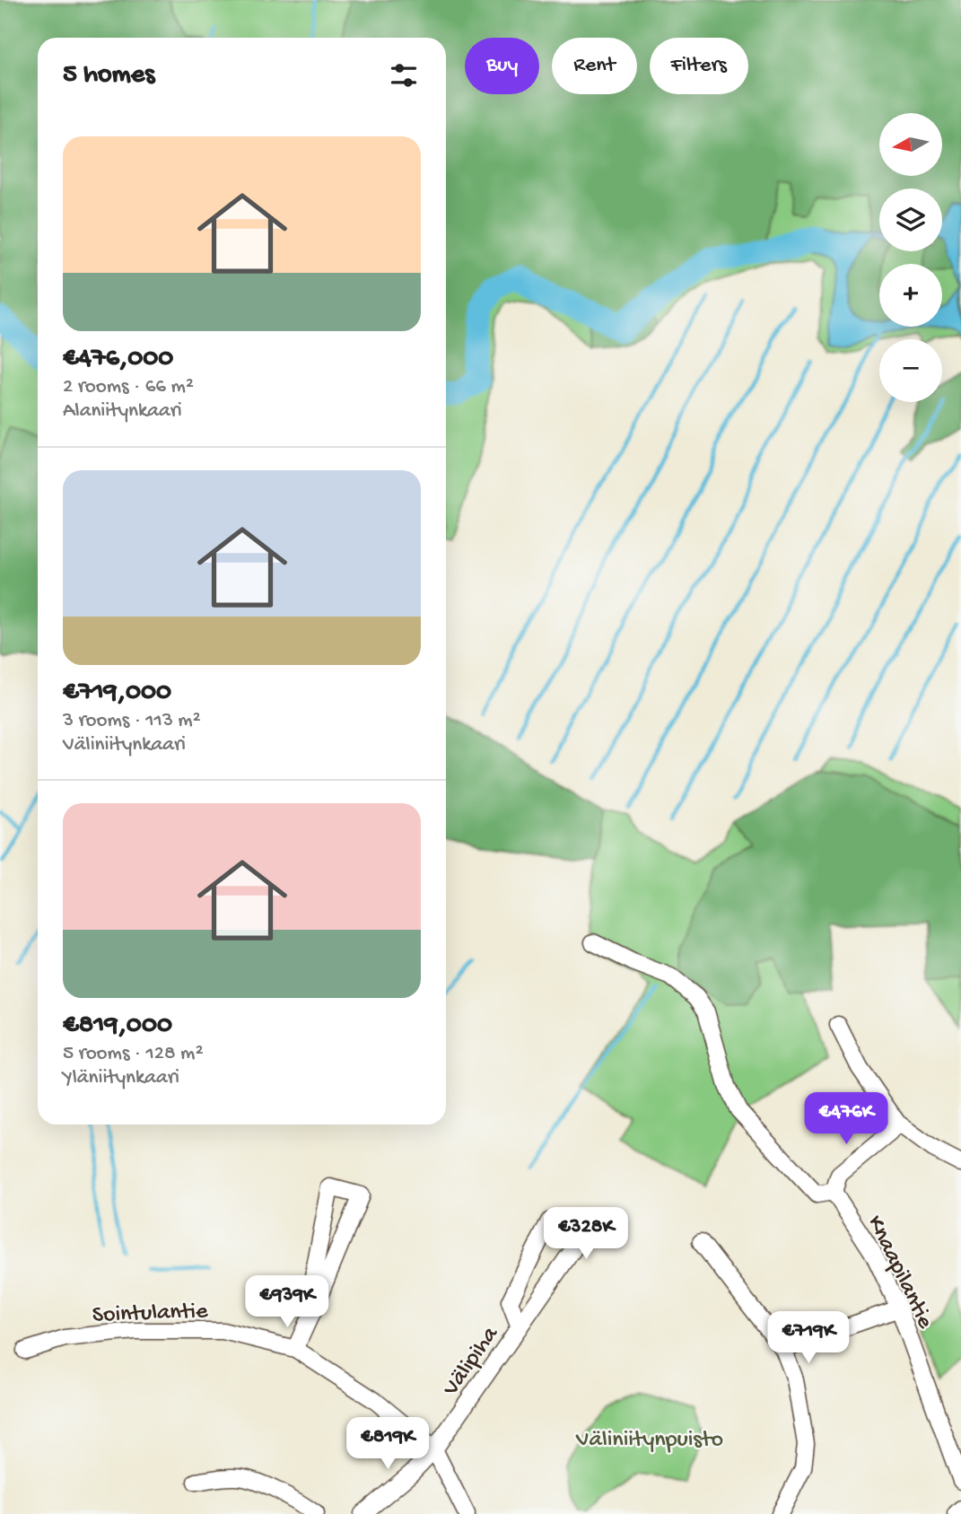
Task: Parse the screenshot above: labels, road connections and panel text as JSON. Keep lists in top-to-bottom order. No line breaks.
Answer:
{"streets":{"street":["Knaapilantie","Sointulantie","Välipiha"]},"crossings":[["Sointulantie","Välipiha"]],"parks":["Väliniitynpuisto"],"north":"left","page":{"chip":["Buy","Rent","Filters"],"heading":"5 homes","map_buttons":["+","−"],"list":[{"name":"€476,000","note":"2 rooms · 66 m² · Alaniitynkaari"},{"name":"€719,000","note":"3 rooms · 113 m² · Väliniitynkaari"},{"name":"€819,000","note":"5 rooms · 128 m² · Yläniitynkaari"}],"price":["€476K","€328K","€939K","€719K","€819K"]}}
